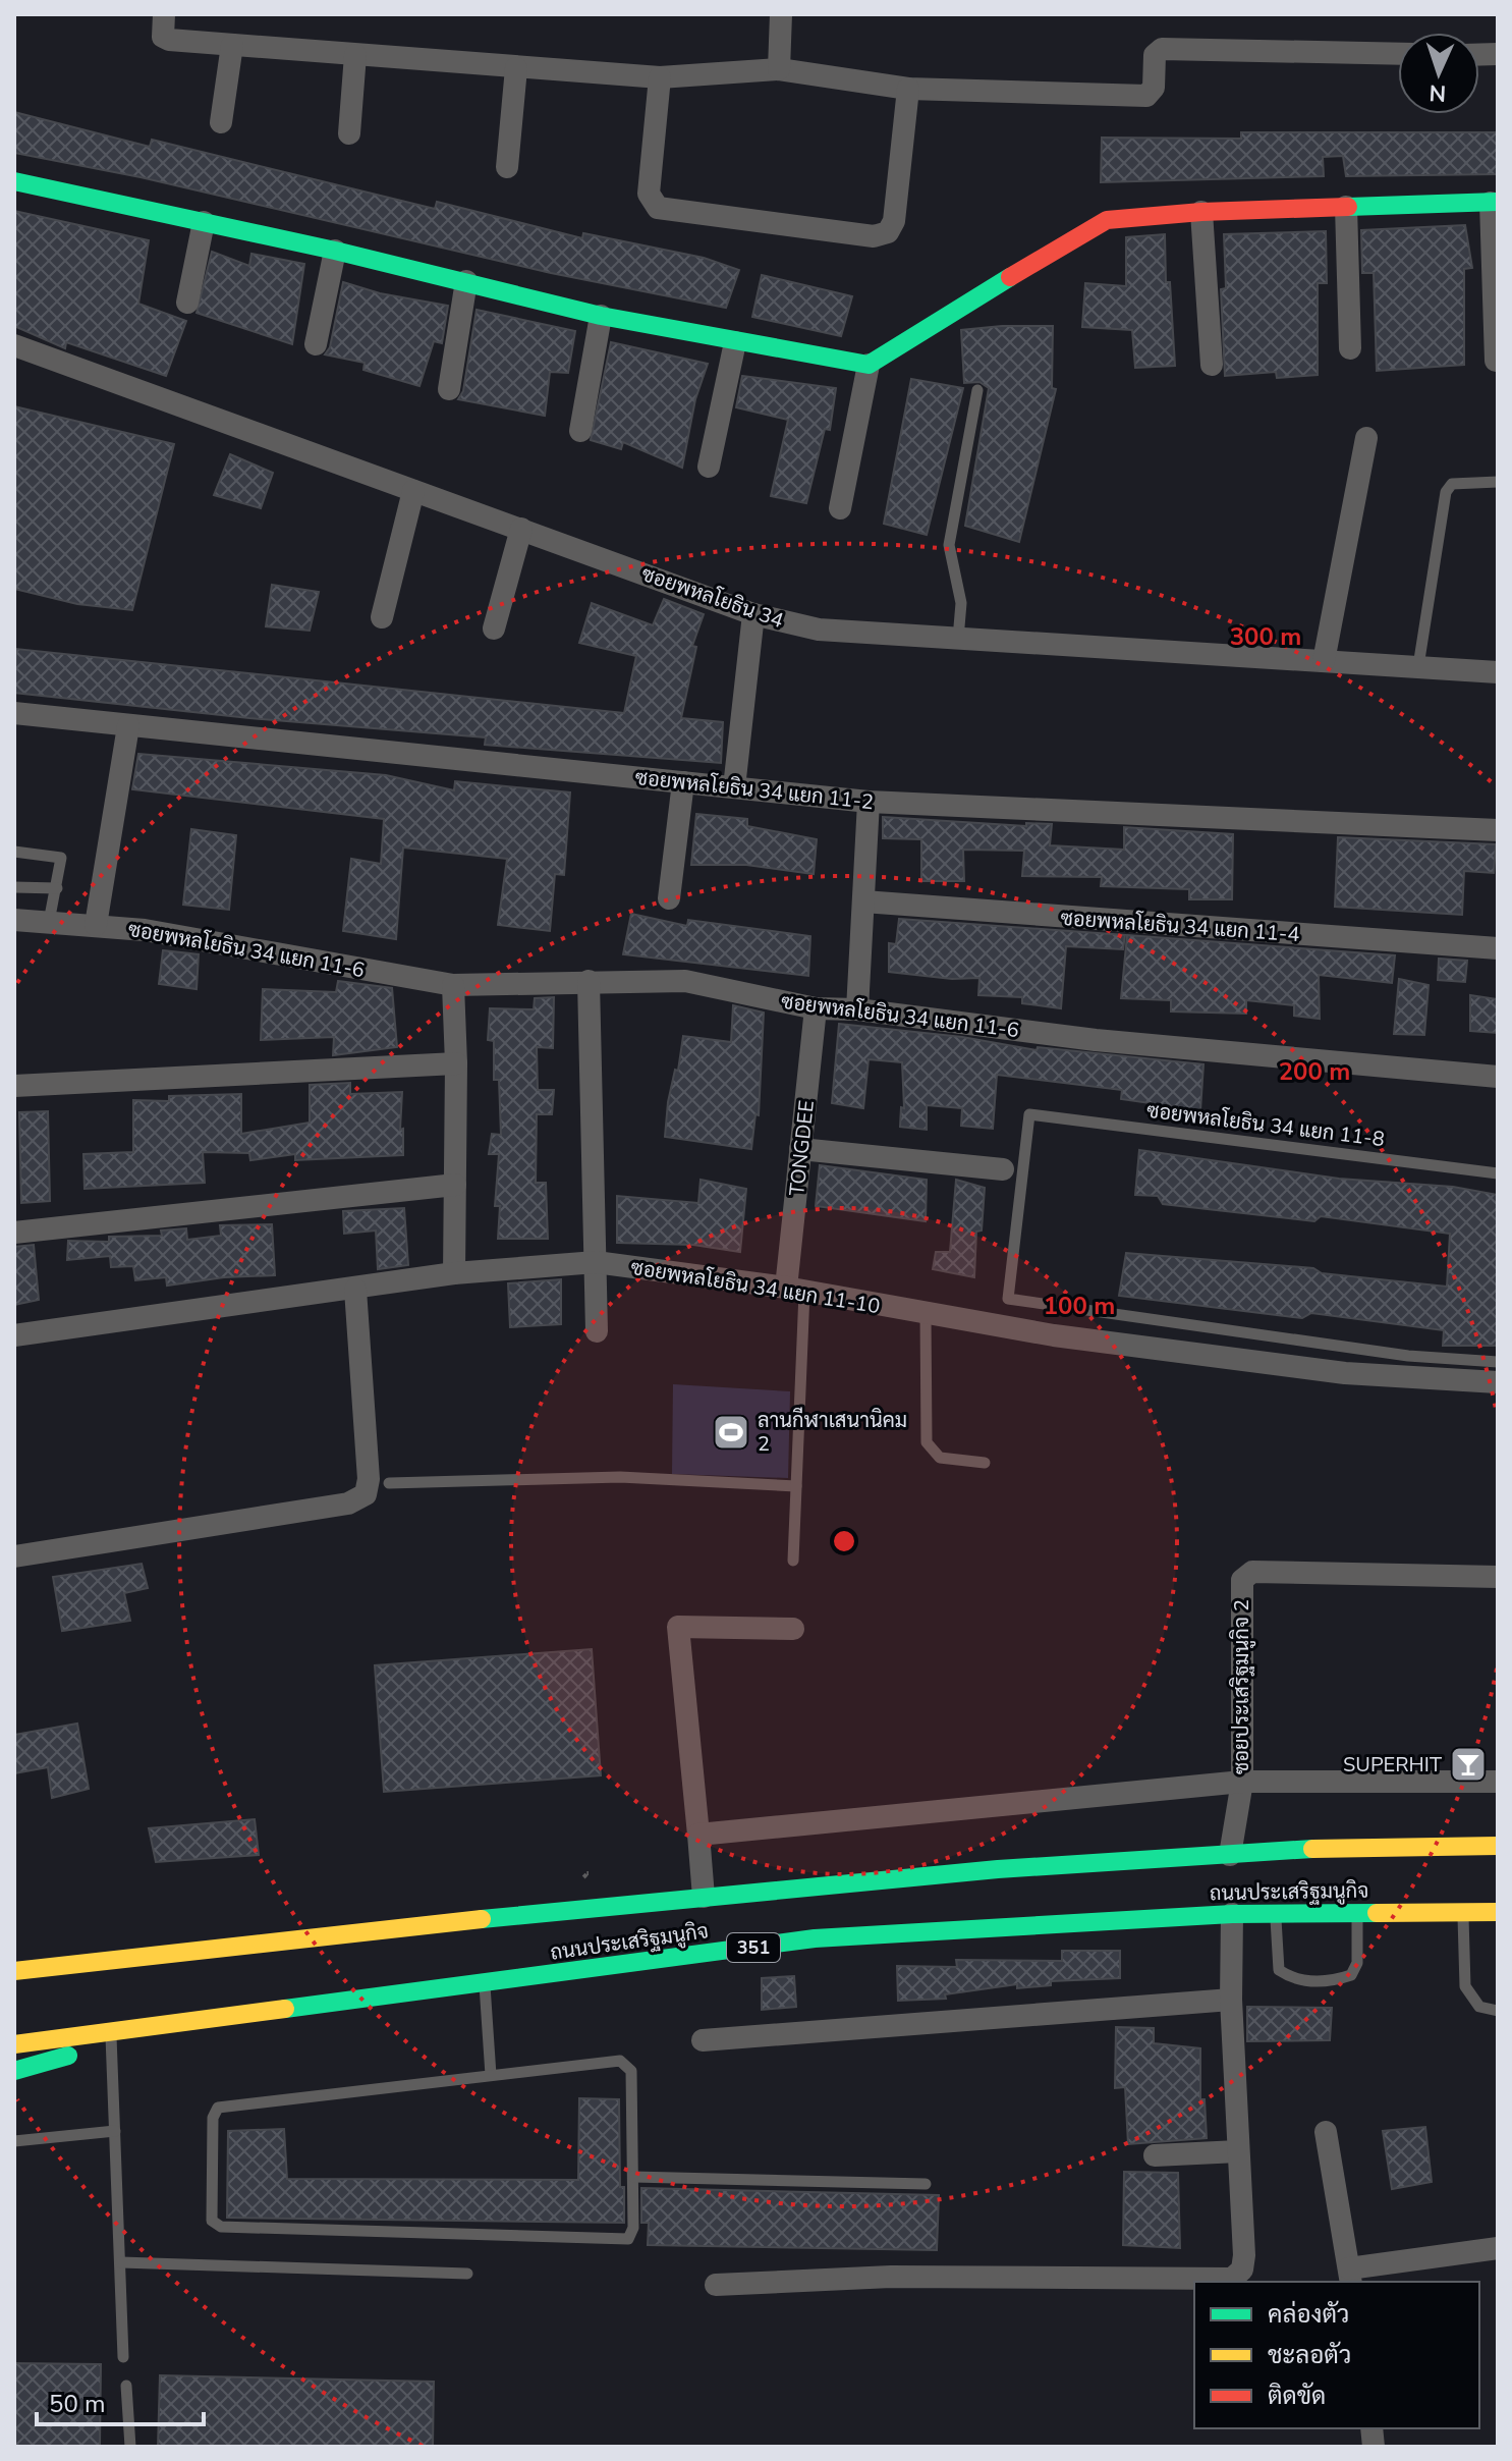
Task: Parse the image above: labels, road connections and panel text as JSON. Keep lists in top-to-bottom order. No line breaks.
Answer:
{"streets":{"main road":["ถนนประเสริฐมนูกิจ","351"],"street":["ซอยพหลโยธิน 34","ซอยพหลโยธิน 34 แยก 11-2","ซอยพหลโยธิน 34 แยก 11-4","ซอยพหลโยธิน 34 แยก 11-6","TONGDEE","ซอยพหลโยธิน 34 แยก 11-10","ซอยประเสริฐมนูกิจ 2"],"lane":["ซอยพหลโยธิน 34 แยก 11-8"]},"crossings":[["ซอยพหลโยธิน 34 แยก 11-6","TONGDEE"],["TONGDEE","ซอยพหลโยธิน 34 แยก 11-10"],["ซอยประเสริฐมนูกิจ 2","ถนนประเสริฐมนูกิจ"]],"places":{"sports":["ลานกีฬาเสนานิคม 2"],"bar":["SUPERHIT"]},"legend":["คล่องตัว","ชะลอตัว","ติดขัด"],"scale_bar":"50 m","north":"bottom","rings":["300 m","200 m","100 m"]}
